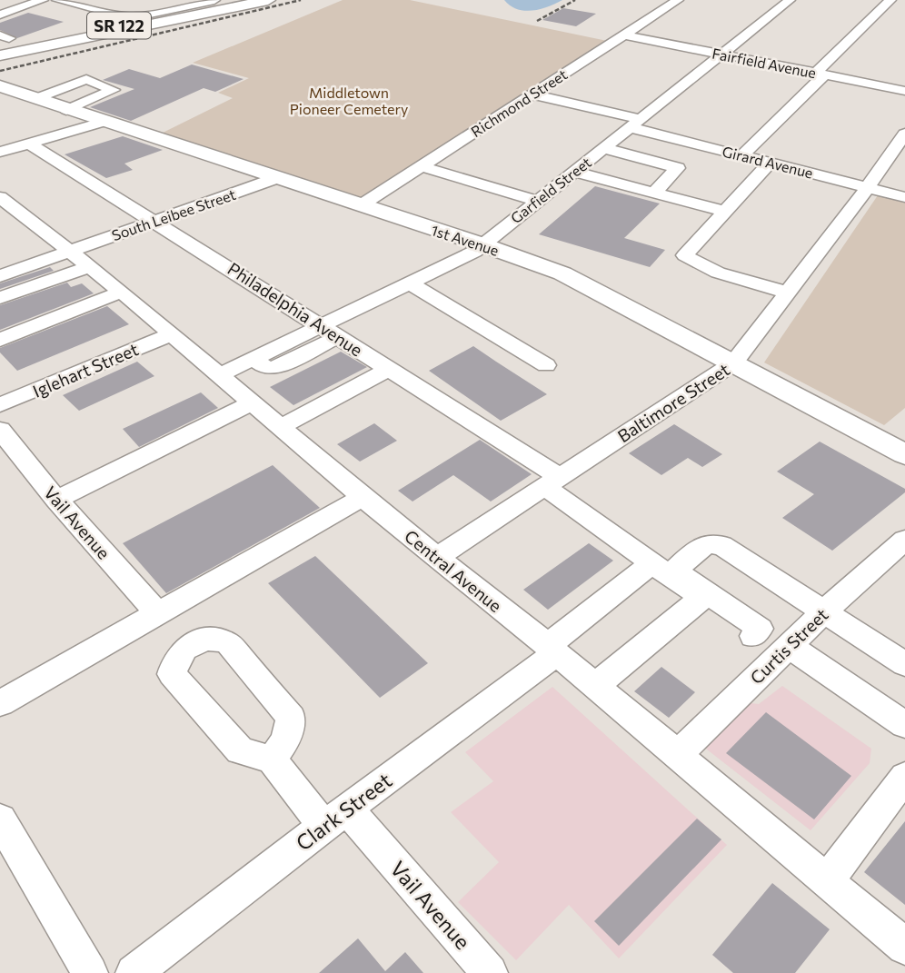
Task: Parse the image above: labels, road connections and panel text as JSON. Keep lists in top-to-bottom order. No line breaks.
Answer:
{"streets":{"main road":["SR 122","1st Avenue"],"street":["Fairfield Avenue","Richmond Street","Girard Avenue","Garfield Street","South Leibee Street","Philadelphia Avenue","Iglehart Street","Baltimore Street","Vail Avenue","Central Avenue","Curtis Street","Clark Street"]},"crossings":[["Fairfield Avenue","Richmond Street"],["Fairfield Avenue","Garfield Street"],["Richmond Street","Girard Avenue"],["Richmond Street","1st Avenue"],["Girard Avenue","Garfield Street"],["Girard Avenue","Baltimore Street"],["Garfield Street","1st Avenue"],["Garfield Street","Philadelphia Avenue"],["Garfield Street","Central Avenue"],["South Leibee Street","1st Avenue"],["South Leibee Street","Philadelphia Avenue"],["South Leibee Street","Central Avenue"],["1st Avenue","Baltimore Street"],["Philadelphia Avenue","Baltimore Street"],["Philadelphia Avenue","Clark Street"],["Iglehart Street","Central Avenue"],["Baltimore Street","Central Avenue"],["Vail Avenue","Clark Street"],["Central Avenue","Curtis Street"],["Central Avenue","Clark Street"]],"parks":["Middletown Pioneer Cemetery"]}
